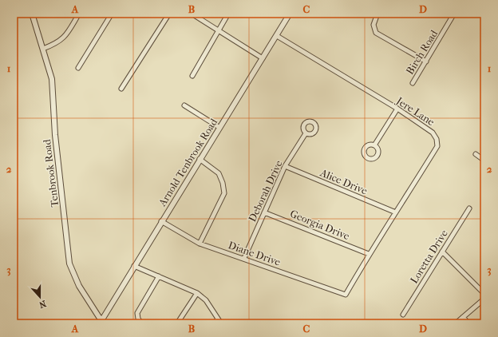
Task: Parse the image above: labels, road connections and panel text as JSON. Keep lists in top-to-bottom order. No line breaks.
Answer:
{"streets":{"street":["Birch Road","Jere Lane","Arnold Tenbrook Road","Tenbrook Road","Alice Drive","Deborah Drive","Georgia Drive","Diane Drive","Loretta Drive"]},"crossings":[["Jere Lane","Arnold Tenbrook Road"],["Jere Lane","Alice Drive"],["Jere Lane","Georgia Drive"],["Jere Lane","Diane Drive"],["Arnold Tenbrook Road","Tenbrook Road"],["Arnold Tenbrook Road","Diane Drive"],["Alice Drive","Deborah Drive"],["Deborah Drive","Georgia Drive"],["Deborah Drive","Diane Drive"]],"north":"bottom","grid":{"columns":["A","B","C","D"],"rows":["1","2","3"]}}
